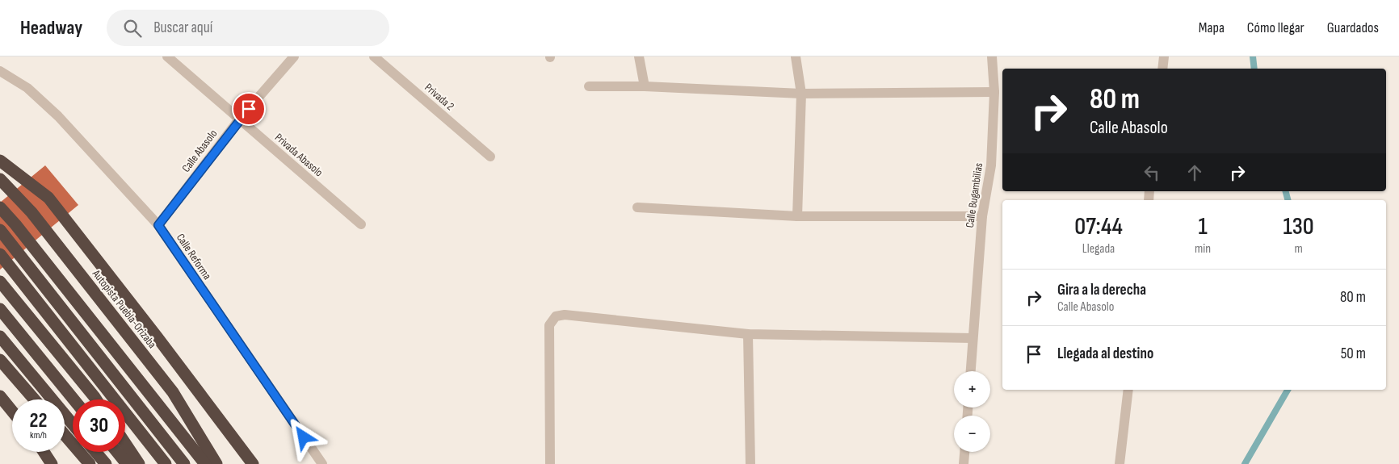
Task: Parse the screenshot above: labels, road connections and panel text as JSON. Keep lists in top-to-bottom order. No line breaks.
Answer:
{"streets":{"highway":["Autopista Puebla-Orizaba"],"street":["Privada 2","Calle Abasolo","Privada Abasolo","Calle Bugambilias","Calle Reforma"]},"crossings":[["Calle Abasolo","Privada Abasolo"],["Calle Abasolo","Calle Reforma"]],"page":{"header":"Headway","search":"Buscar aquí","nav":["Mapa","Cómo llegar","Guardados"],"turn":["80 m","Calle Abasolo"],"eta":["07:44","Llegada","1","min","130","m"],"list":[{"name":"Gira a la derecha","note":"Calle Abasolo","value":"80 m"},{"name":"Llegada al destino","value":"50 m"}],"map_buttons":["+","−"],"speed":"22 km/h","limit":"30"}}
